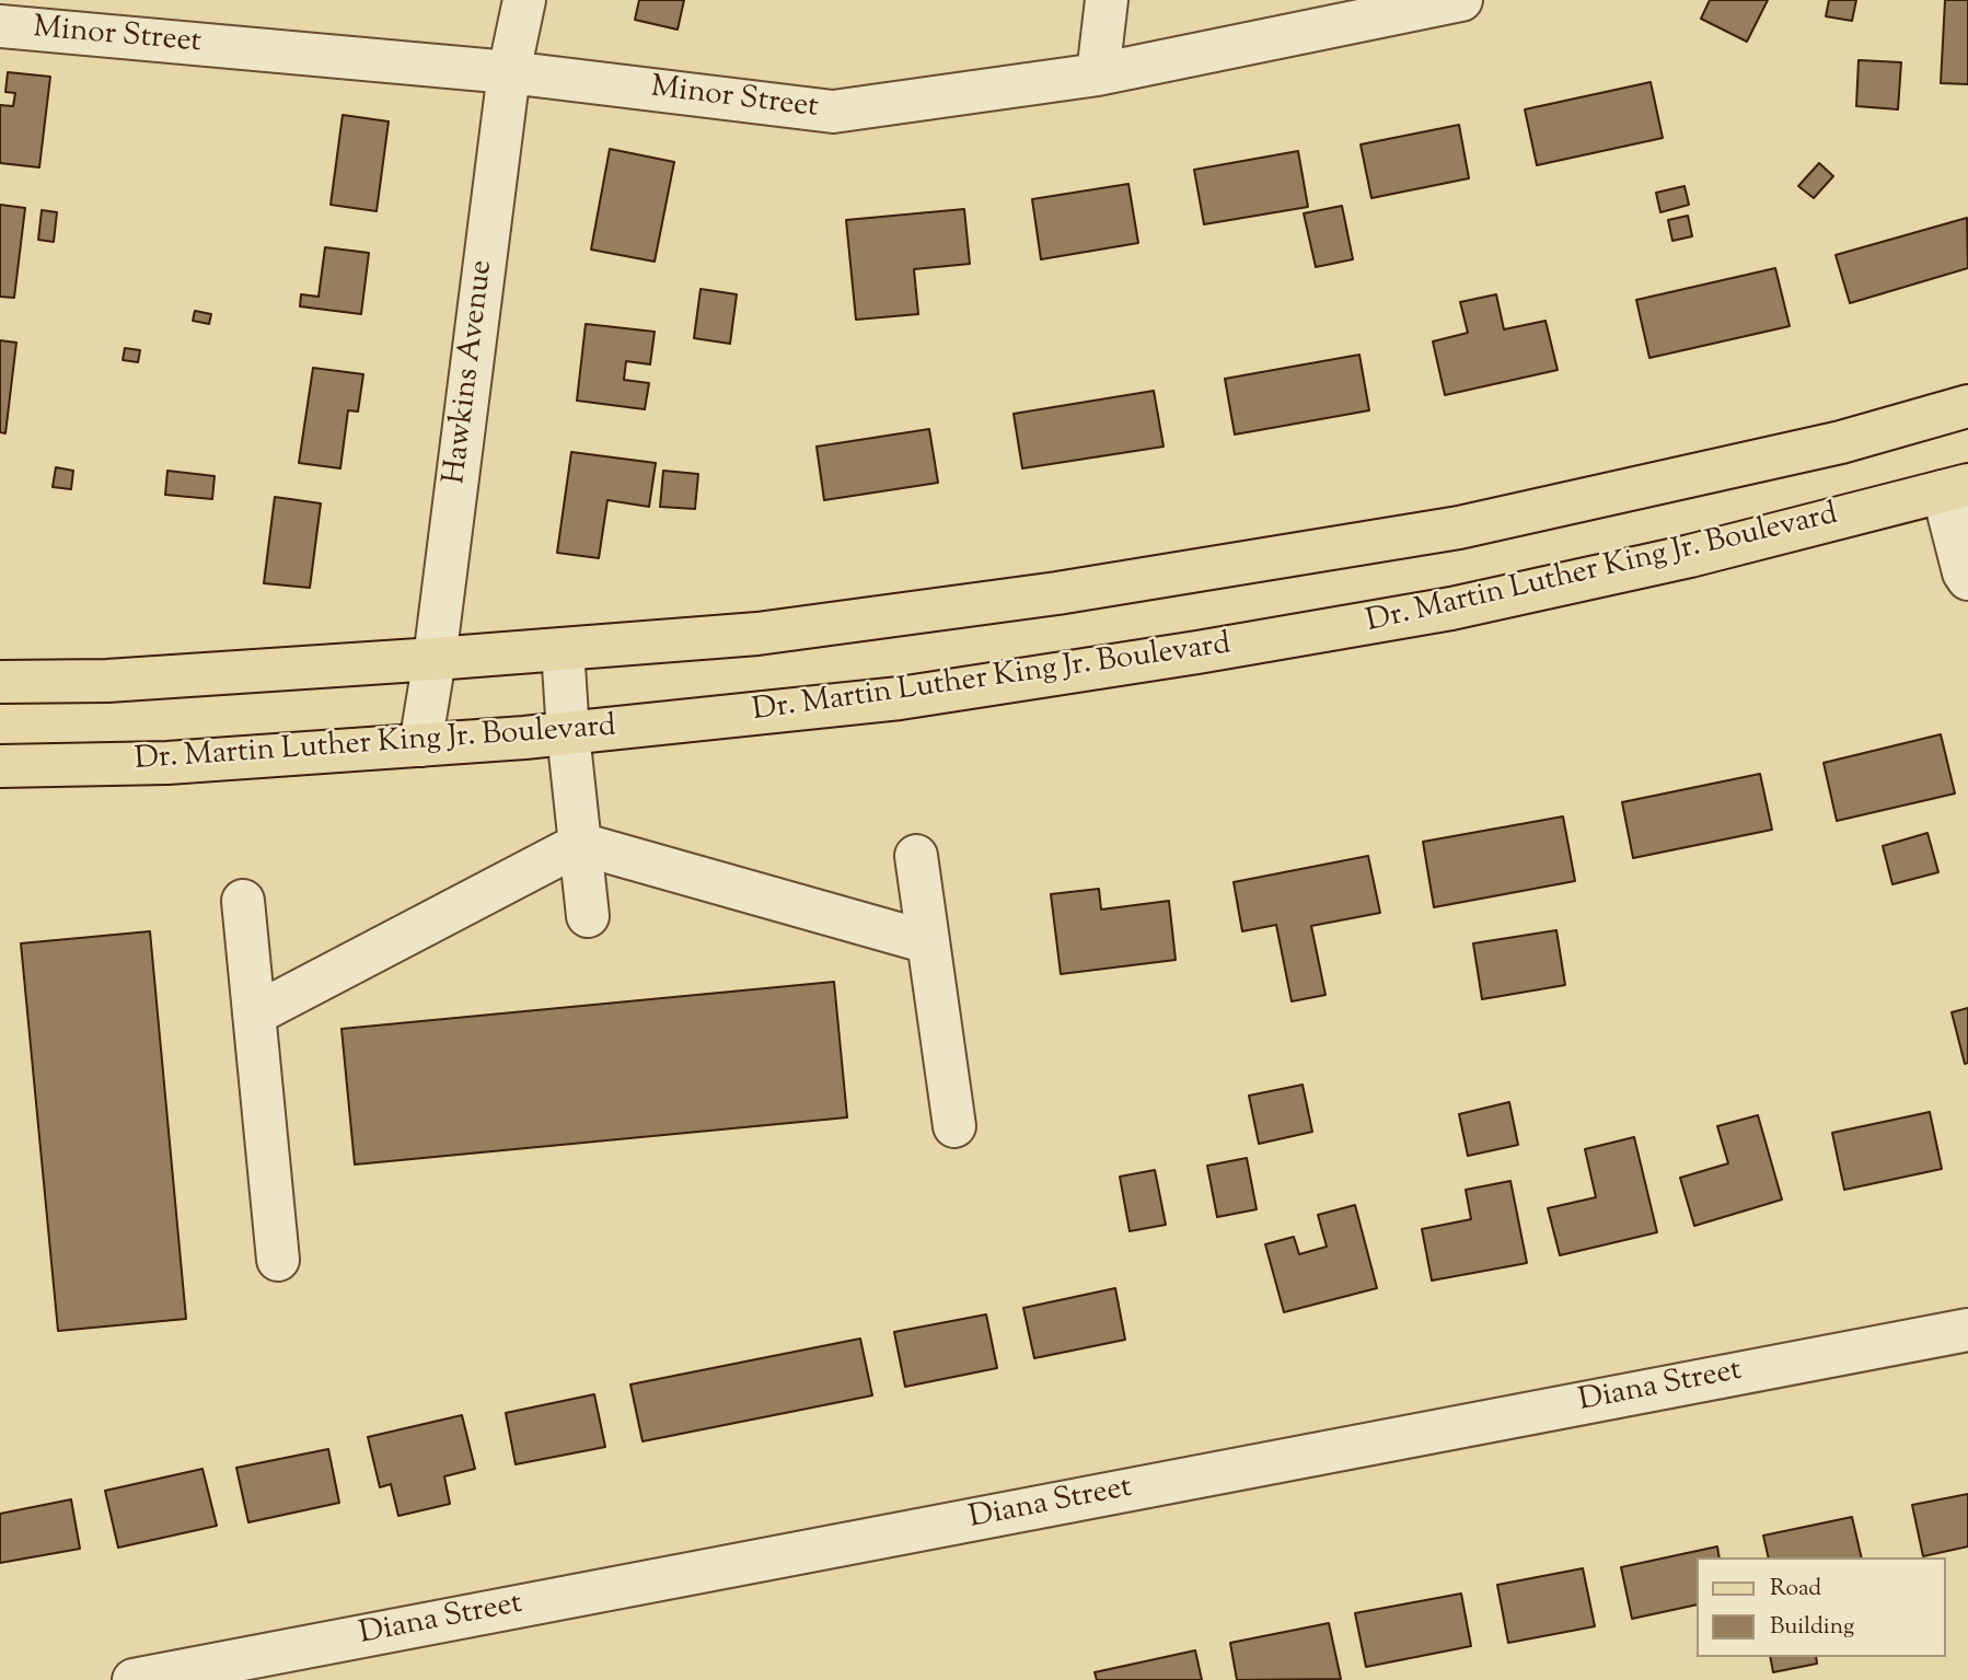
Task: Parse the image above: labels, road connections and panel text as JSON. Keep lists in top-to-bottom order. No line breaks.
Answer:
{"streets":{"main road":["Dr. Martin Luther King Jr. Boulevard"],"street":["Minor Street","Hawkins Avenue","Diana Street"]},"crossings":[["Minor Street","Hawkins Avenue"],["Hawkins Avenue","Dr. Martin Luther King Jr. Boulevard"]],"legend":["Road","Building"]}
